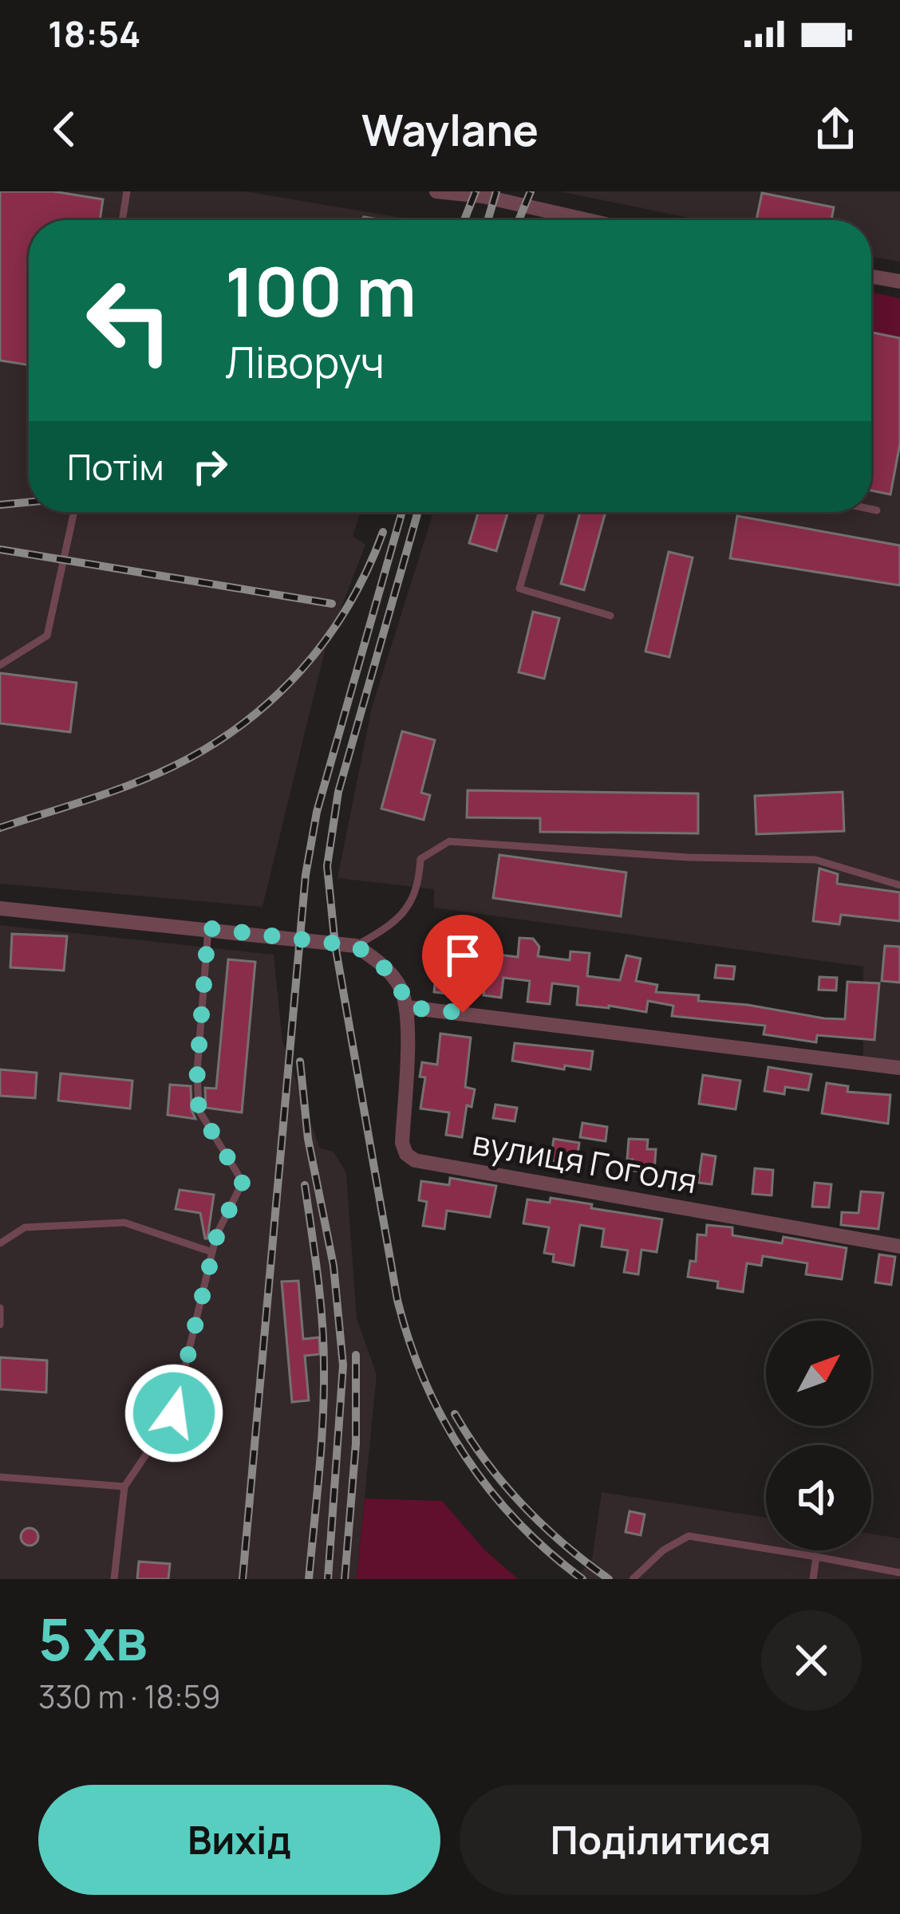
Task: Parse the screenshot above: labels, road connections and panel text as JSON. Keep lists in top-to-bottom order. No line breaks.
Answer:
{"streets":{"street":["вулиця Гоголя"]},"north":"top right","page":{"status":"18:54","header":"Waylane","turn":["100 m","Ліворуч"],"then":"Потім","heading":["5 хв","330 m · 18:59"],"buttons":["Вихід","Поділитися"]}}
